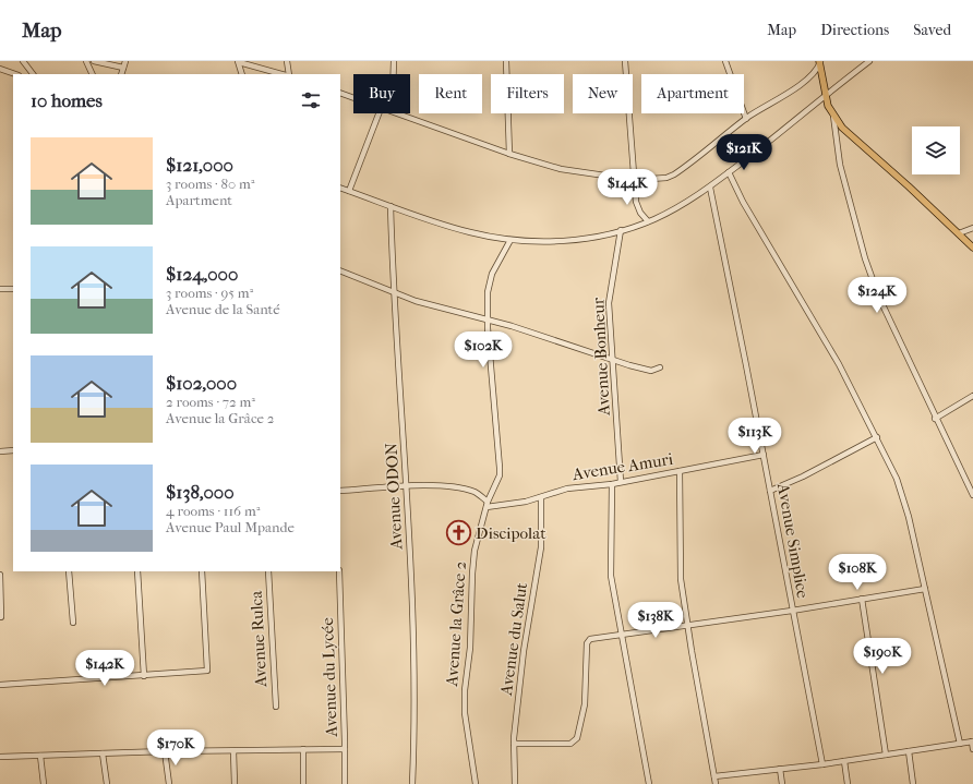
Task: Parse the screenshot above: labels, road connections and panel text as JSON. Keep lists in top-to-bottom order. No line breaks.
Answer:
{"streets":{"street":["Avenue Bonheur","Avenue Amuri","Avenue ODON","Avenue Simplice","Avenue la Grâce 2","Avenue Rulca","Avenue du Salut","Avenue du Lycée"]},"crossings":[["Avenue Bonheur","Avenue Amuri"],["Avenue Amuri","Avenue Simplice"],["Avenue Amuri","Avenue la Grâce 2"],["Avenue Amuri","Avenue du Salut"]],"places":{"church":["Discipolat"]},"page":{"header":"Map","nav":["Map","Directions","Saved"],"chip":["Buy","Rent","Filters","New","Apartment"],"heading":"10 homes","list":[{"name":"$121,000","note":"3 rooms · 80 m² · Apartment"},{"name":"$124,000","note":"3 rooms · 95 m² · Avenue de la Santé"},{"name":"$102,000","note":"2 rooms · 72 m² · Avenue la Grâce 2"},{"name":"$138,000","note":"4 rooms · 116 m² · Avenue Paul Mpande"}],"price":["$121K","$144K","$124K","$102K","$113K","$108K","$138K","$190K","$142K","$170K"]}}
